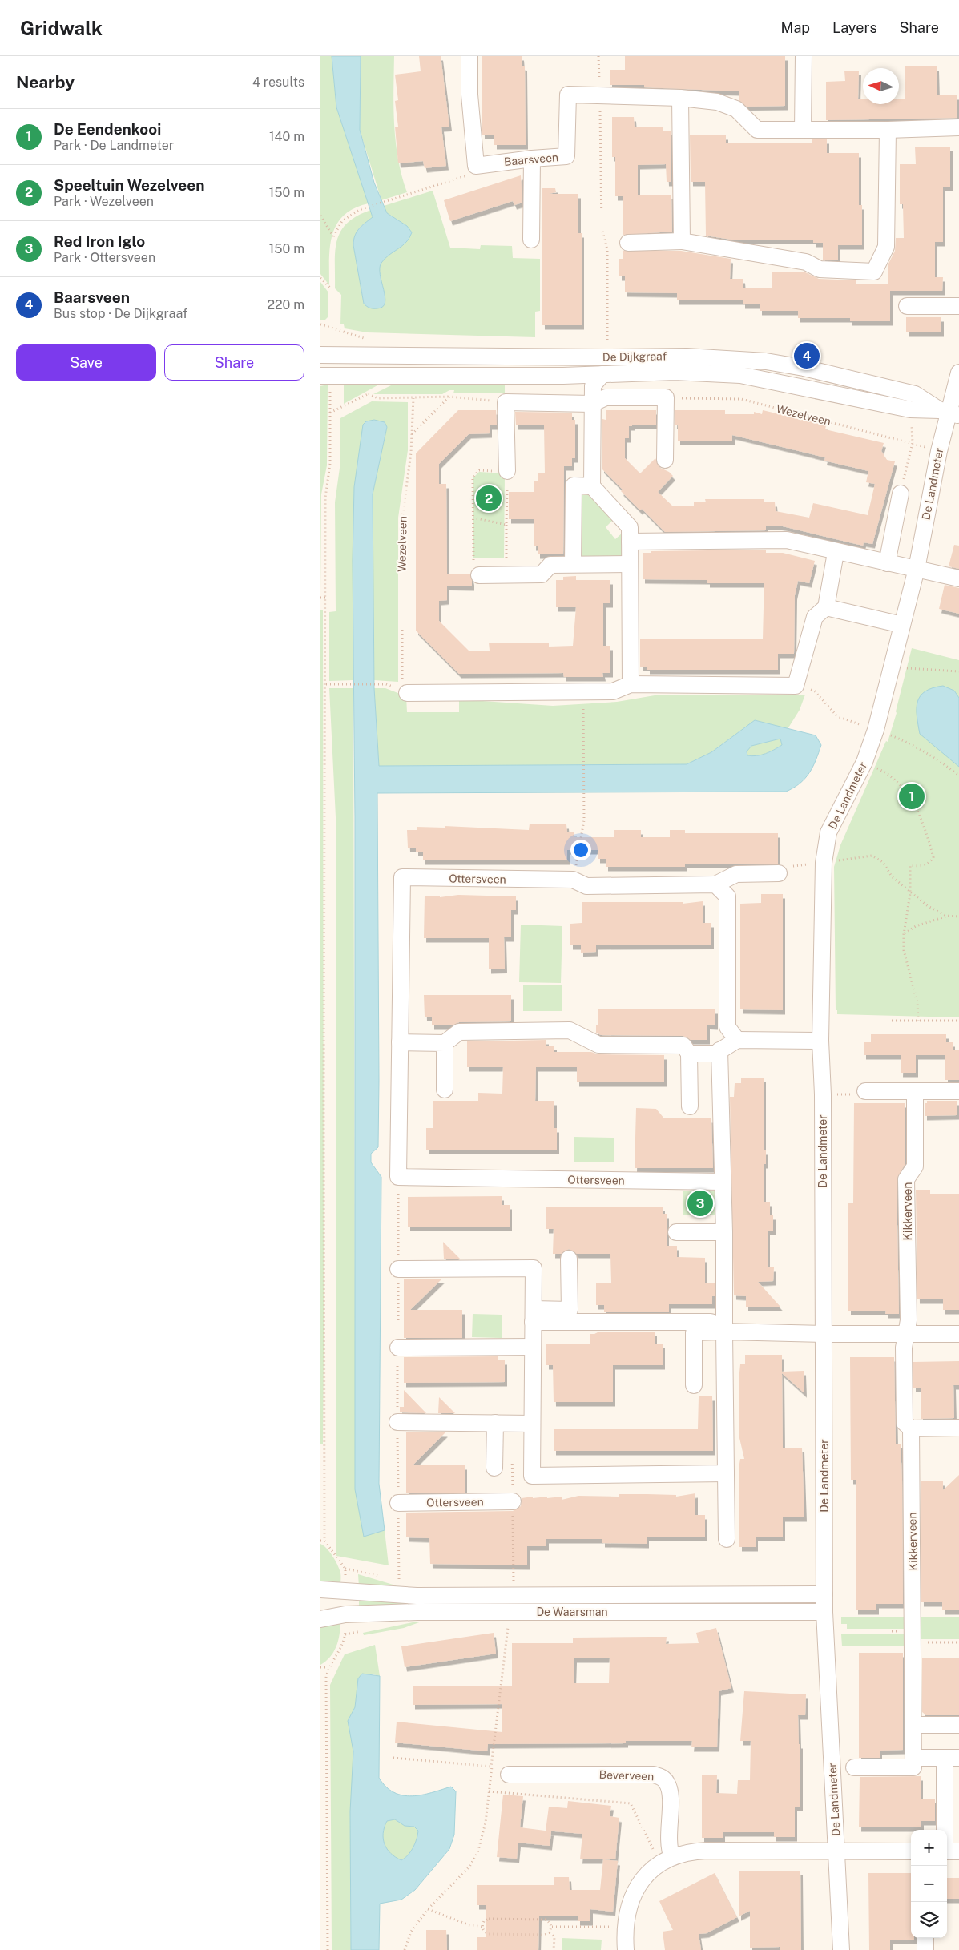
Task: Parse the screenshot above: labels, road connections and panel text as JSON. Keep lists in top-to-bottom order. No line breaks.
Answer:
{"streets":{"street":["Baarsveen","De Dijkgraaf","De Landmeter","Ottersveen","Kikkerveen","De Waarsman","Beverveen"],"path":["Wezelveen"]},"crossings":[["De Dijkgraaf","De Landmeter"],["Wezelveen","De Landmeter"],["De Landmeter","De Waarsman"]],"north":"left","page":{"header":"Gridwalk","nav":["Map","Layers","Share"],"heading":["Nearby","4 results"],"list":[{"mark":"1","name":"De Eendenkooi","note":"Park · De Landmeter","value":"140 m"},{"mark":"2","name":"Speeltuin Wezelveen","note":"Park · Wezelveen","value":"150 m"},{"mark":"3","name":"Red Iron Iglo","note":"Park · Ottersveen","value":"150 m"},{"mark":"4","name":"Baarsveen","note":"Bus stop · De Dijkgraaf","value":"220 m"}],"buttons":["Save","Share"],"pins":["4","2","1","3"],"map_buttons":["+","−"]}}
